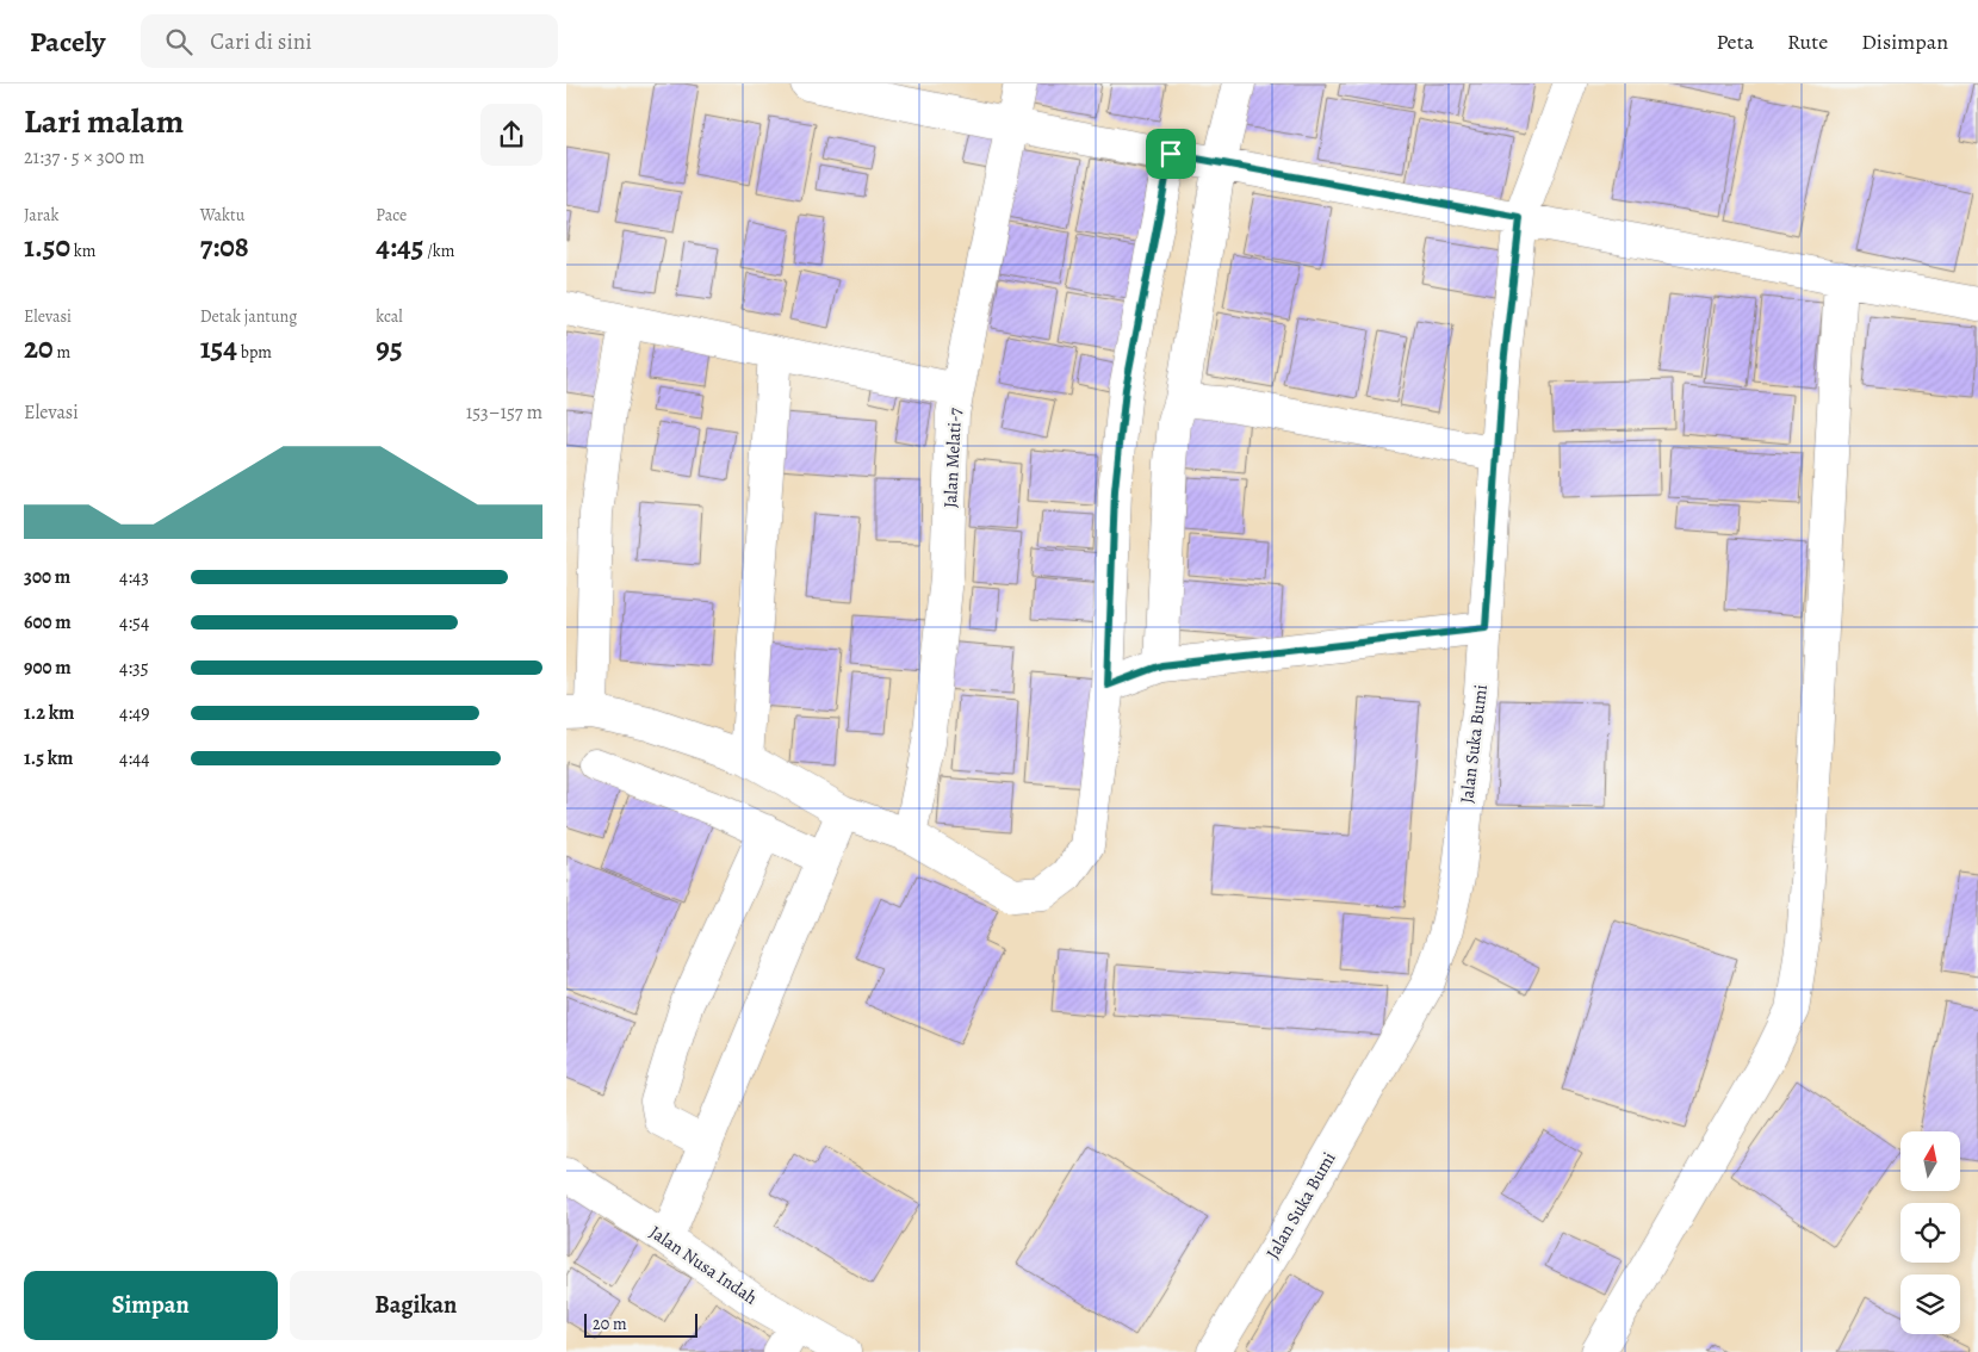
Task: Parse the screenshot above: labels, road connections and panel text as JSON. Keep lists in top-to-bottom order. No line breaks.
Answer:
{"streets":{"street":["Jalan Melati-7","Jalan Suka Bumi","Jalan Nusa Indah"]},"scale_bar":"20 m","north":"top","page":{"header":"Pacely","search":"Cari di sini","nav":["Peta","Rute","Disimpan"],"heading":["Lari malam","21:37 · 5 × 300 m"],"stats":[["Jarak","1.50 km"],["Waktu","7:08"],["Pace","4:45 /km"],["Elevasi","20 m"],["Detak jantung","154 bpm"],["kcal","95"]],"chart":["Elevasi","153–157 m"],"list":[{"name":"300 m","note":"4:43"},{"name":"600 m","note":"4:54"},{"name":"900 m","note":"4:35"},{"name":"1.2 km","note":"4:49"},{"name":"1.5 km","note":"4:44"}],"buttons":["Simpan","Bagikan"],"scale":"20 m"}}
